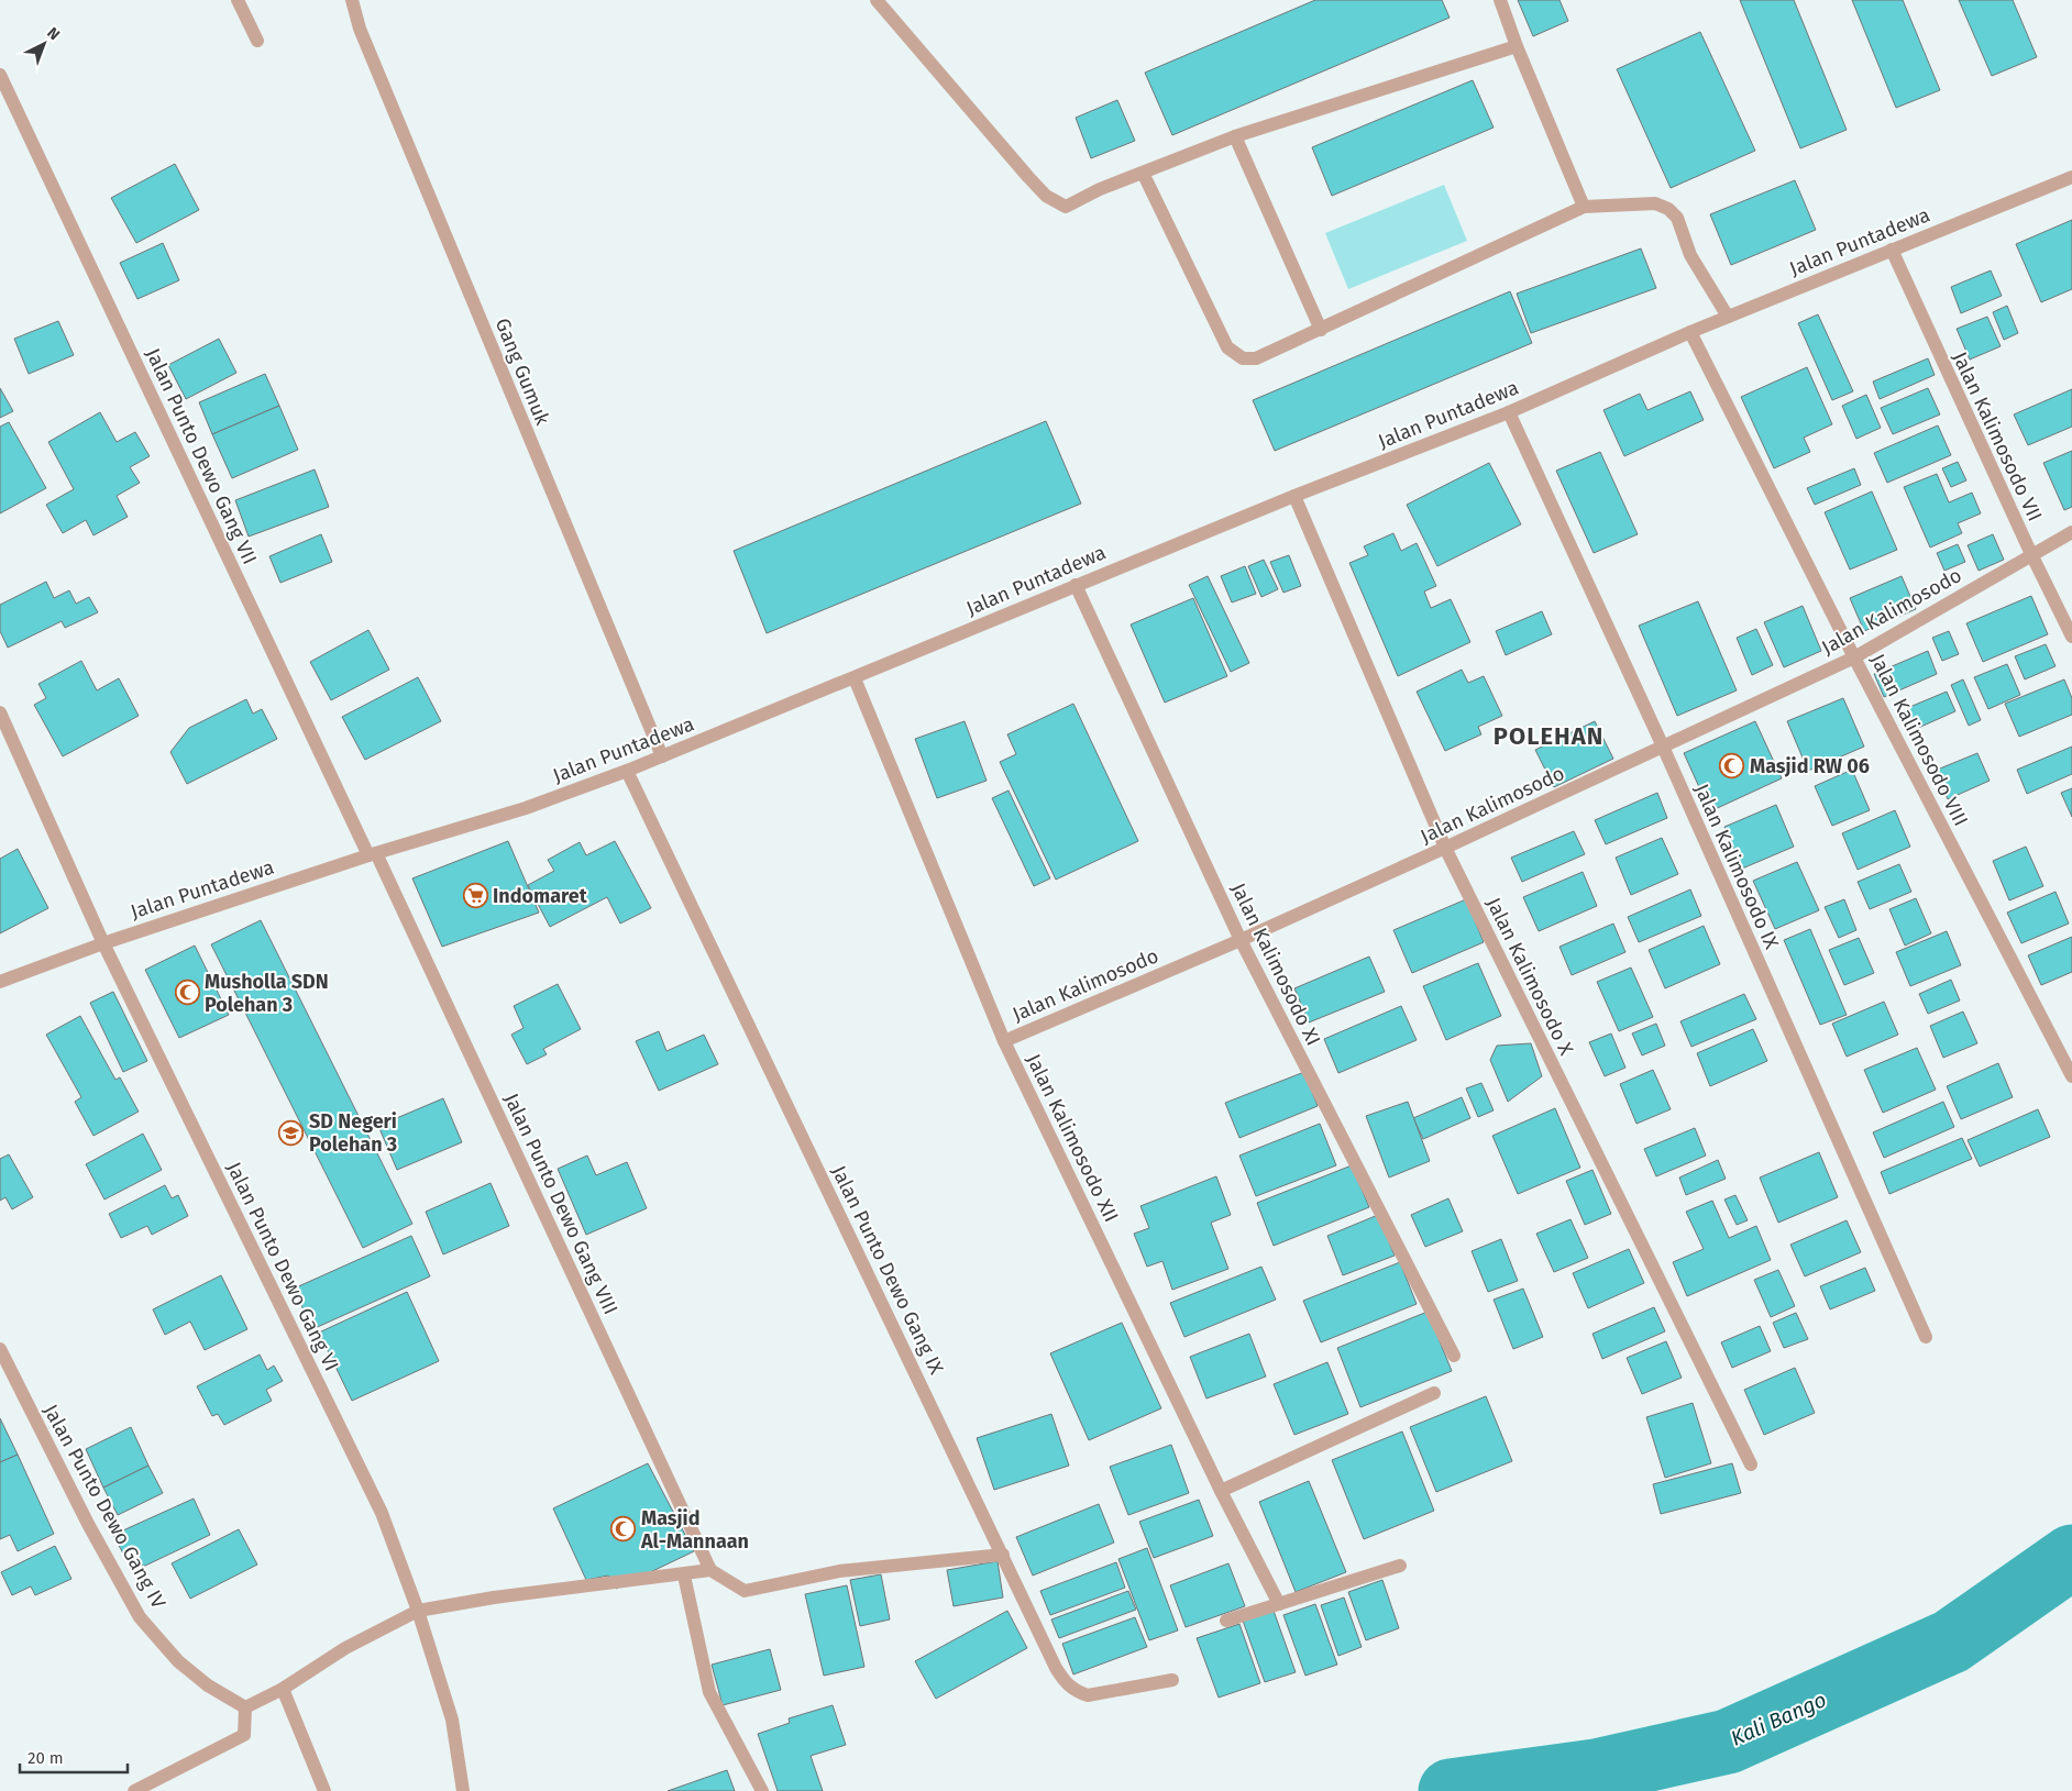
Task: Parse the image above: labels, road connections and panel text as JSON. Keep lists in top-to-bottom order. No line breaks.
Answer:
{"streets":{"street":["Jalan Puntadewa","Gang Gumuk","Jalan Kalimosodo VII","Jalan Punto Dewo Gang VII","Jalan Kalimosodo","Jalan Kalimosodo VIII","Jalan Kalimosodo IX","Jalan Kalimosodo XI","Jalan Kalimosodo X","Jalan Kalimosodo XII","Jalan Punto Dewo Gang VIII","Jalan Punto Dewo Gang VI","Jalan Punto Dewo Gang IX","Jalan Punto Dewo Gang IV"]},"crossings":[["Jalan Puntadewa","Gang Gumuk"],["Jalan Puntadewa","Jalan Kalimosodo VII"],["Jalan Puntadewa","Jalan Punto Dewo Gang VII"],["Jalan Puntadewa","Jalan Kalimosodo VIII"],["Jalan Puntadewa","Jalan Kalimosodo IX"],["Jalan Puntadewa","Jalan Kalimosodo XI"],["Jalan Puntadewa","Jalan Kalimosodo X"],["Jalan Puntadewa","Jalan Kalimosodo XII"],["Jalan Puntadewa","Jalan Punto Dewo Gang VIII"],["Jalan Puntadewa","Jalan Punto Dewo Gang VI"],["Jalan Puntadewa","Jalan Punto Dewo Gang IX"],["Jalan Kalimosodo VII","Jalan Kalimosodo"],["Jalan Punto Dewo Gang VII","Jalan Punto Dewo Gang VIII"],["Jalan Kalimosodo","Jalan Kalimosodo VIII"],["Jalan Kalimosodo","Jalan Kalimosodo IX"],["Jalan Kalimosodo","Jalan Kalimosodo XI"],["Jalan Kalimosodo","Jalan Kalimosodo X"],["Jalan Kalimosodo","Jalan Kalimosodo XII"]],"districts":["POLEHAN"],"water":["Kali Bango"],"places":{"mosque":["Masjid RW 06","Musholla SDN Polehan 3","Masjid Al-Mannaan"],"supermarket":["Indomaret"],"school or university":["SD Negeri Polehan 3"]},"scale_bar":"20 m","north":"top right"}
